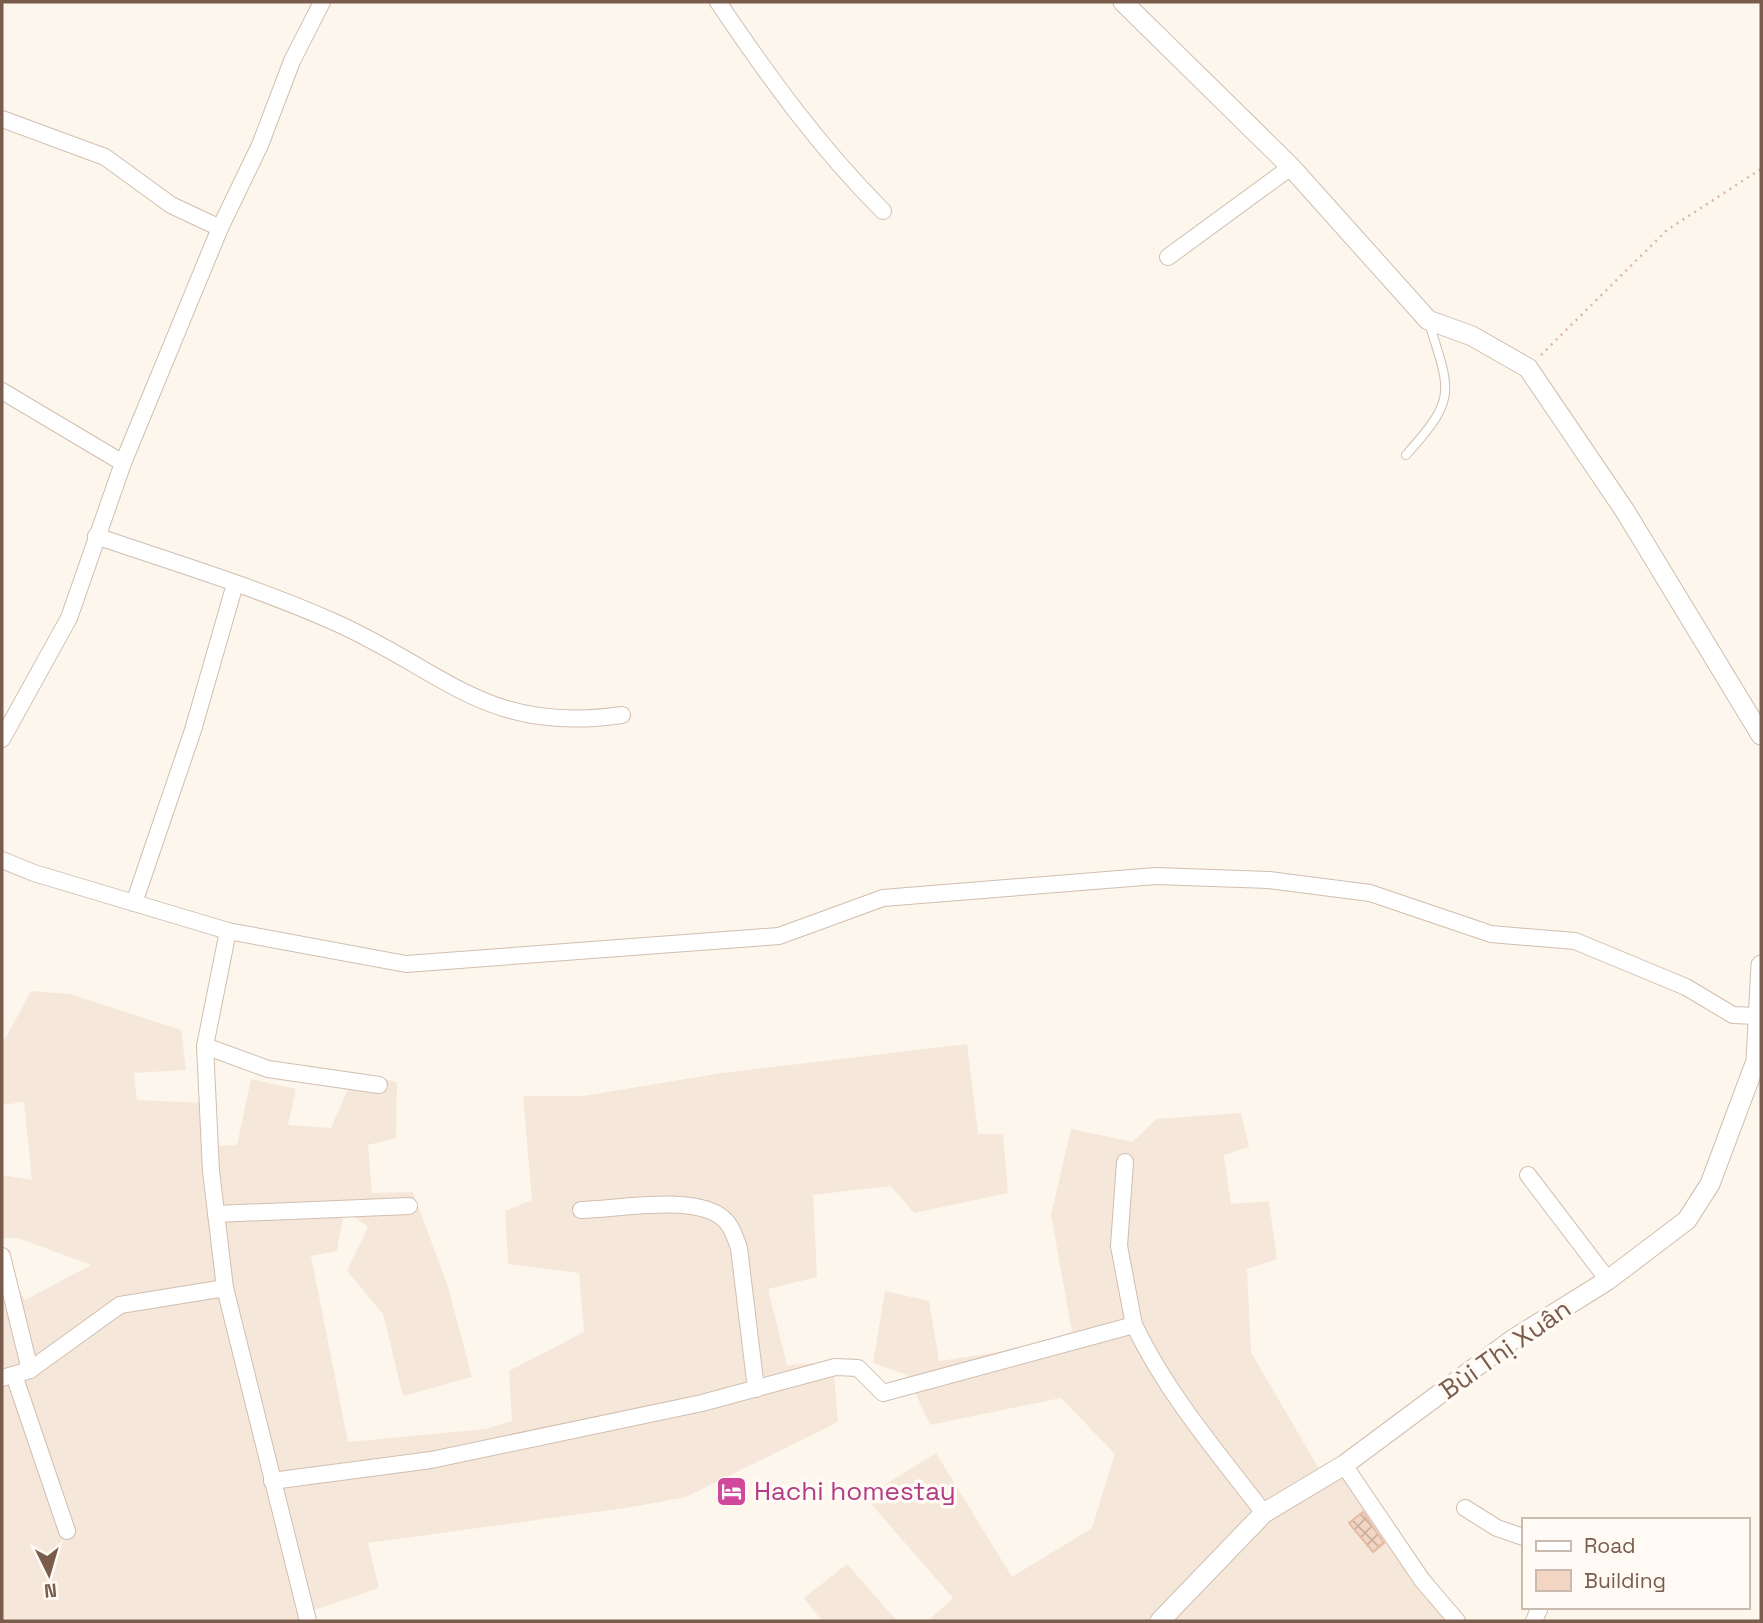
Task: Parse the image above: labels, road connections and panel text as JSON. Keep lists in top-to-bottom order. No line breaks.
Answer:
{"streets":{"street":["Bùi Thị Xuân"]},"places":{"hotel":["Hachi homestay"]},"legend":["Road","Building"],"north":"bottom"}
